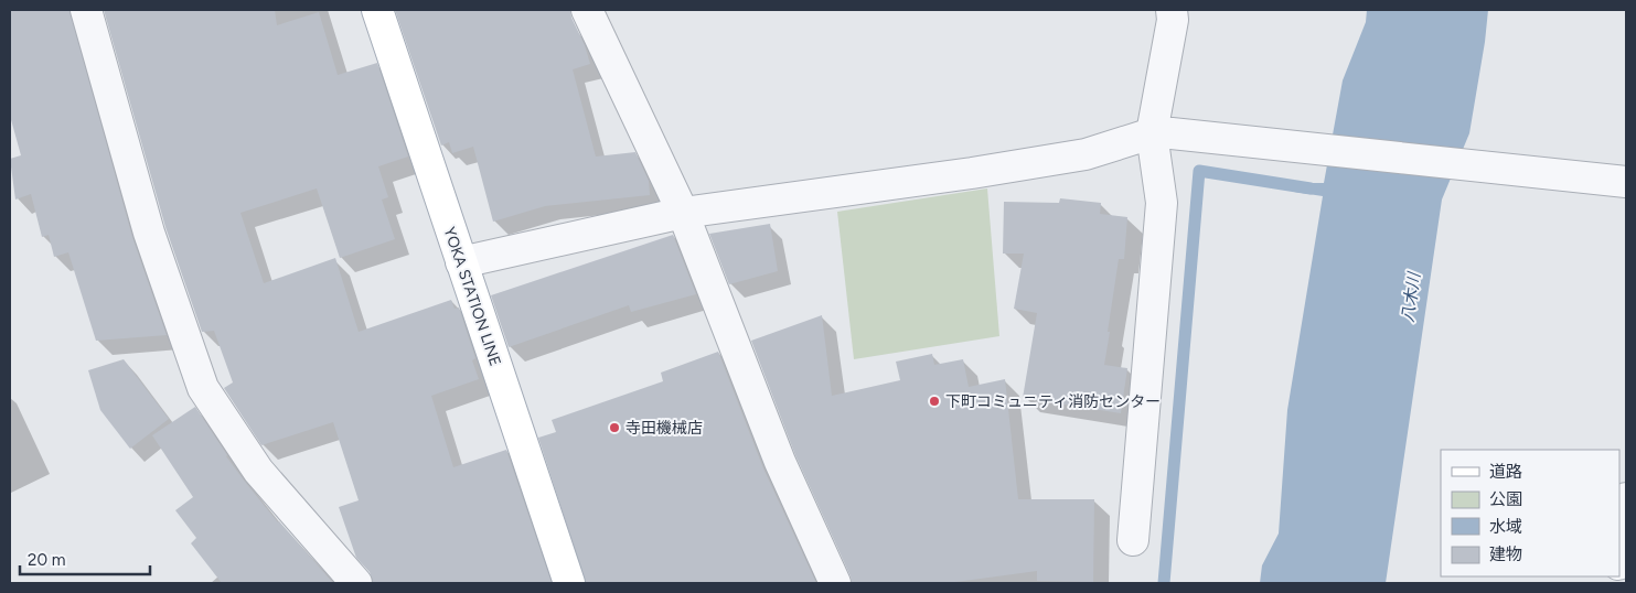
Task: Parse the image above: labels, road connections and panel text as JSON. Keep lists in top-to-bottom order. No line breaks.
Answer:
{"streets":{"main road":["YOKA STATION LINE"]},"water":["八木川"],"places":["下町コミュニティ消防センター","寺田機械店"],"legend":["道路","公園","水域","建物"],"scale_bar":"20 m"}
